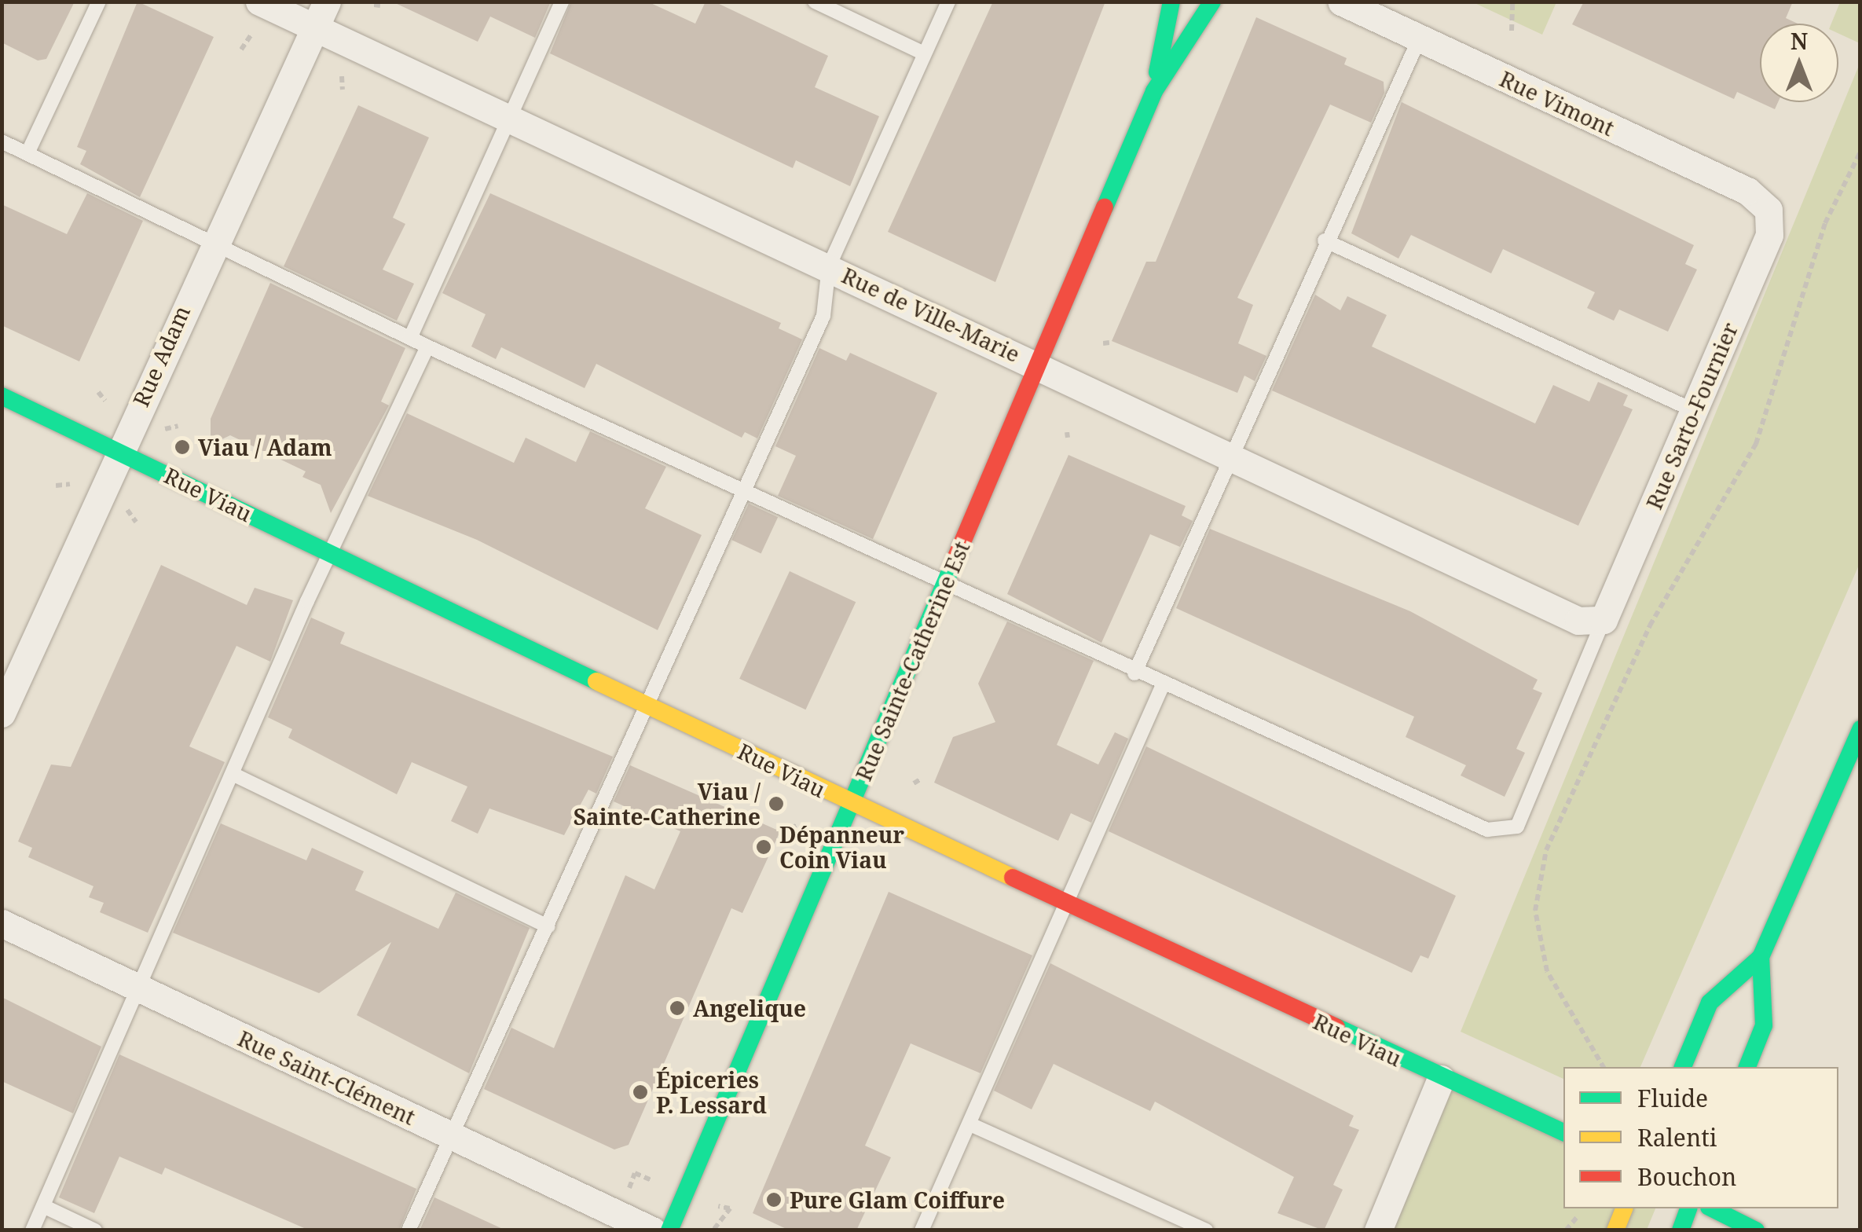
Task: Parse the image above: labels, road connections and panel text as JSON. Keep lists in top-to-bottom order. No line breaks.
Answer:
{"streets":{"main road":["Rue Viau","Rue Sainte-Catherine Est"],"street":["Rue Vimont","Rue de Ville-Marie","Rue Adam","Rue Sarto-Fournier","Rue Saint-Clément"]},"crossings":[["Rue Vimont","Rue Sarto-Fournier"],["Rue de Ville-Marie","Rue Adam"],["Rue de Ville-Marie","Rue Sarto-Fournier"],["Rue de Ville-Marie","Rue Sainte-Catherine Est"],["Rue Adam","Rue Viau"],["Rue Viau","Rue Sainte-Catherine Est"]],"places":["Viau / Adam","Viau / Sainte-Catherine","Dépanneur Coin Viau","Angelique","Épiceries P. Lessard","Pure Glam Coiffure"],"legend":["Fluide","Ralenti","Bouchon"],"north":"top"}
